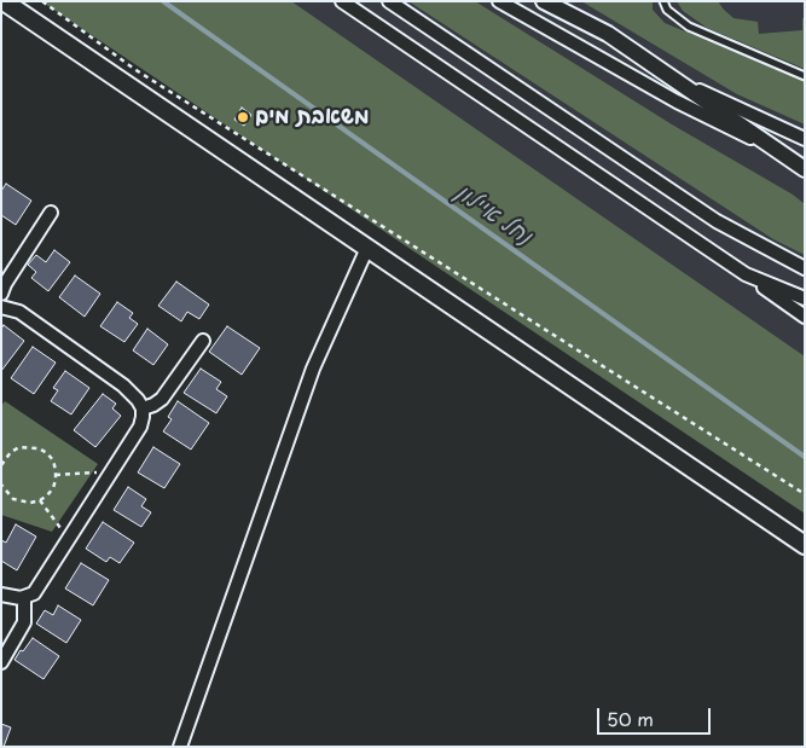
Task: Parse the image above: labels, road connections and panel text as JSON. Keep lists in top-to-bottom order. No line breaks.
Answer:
{"water":["נחל איילון"],"places":["משאבת מים"],"scale_bar":"50 m"}
